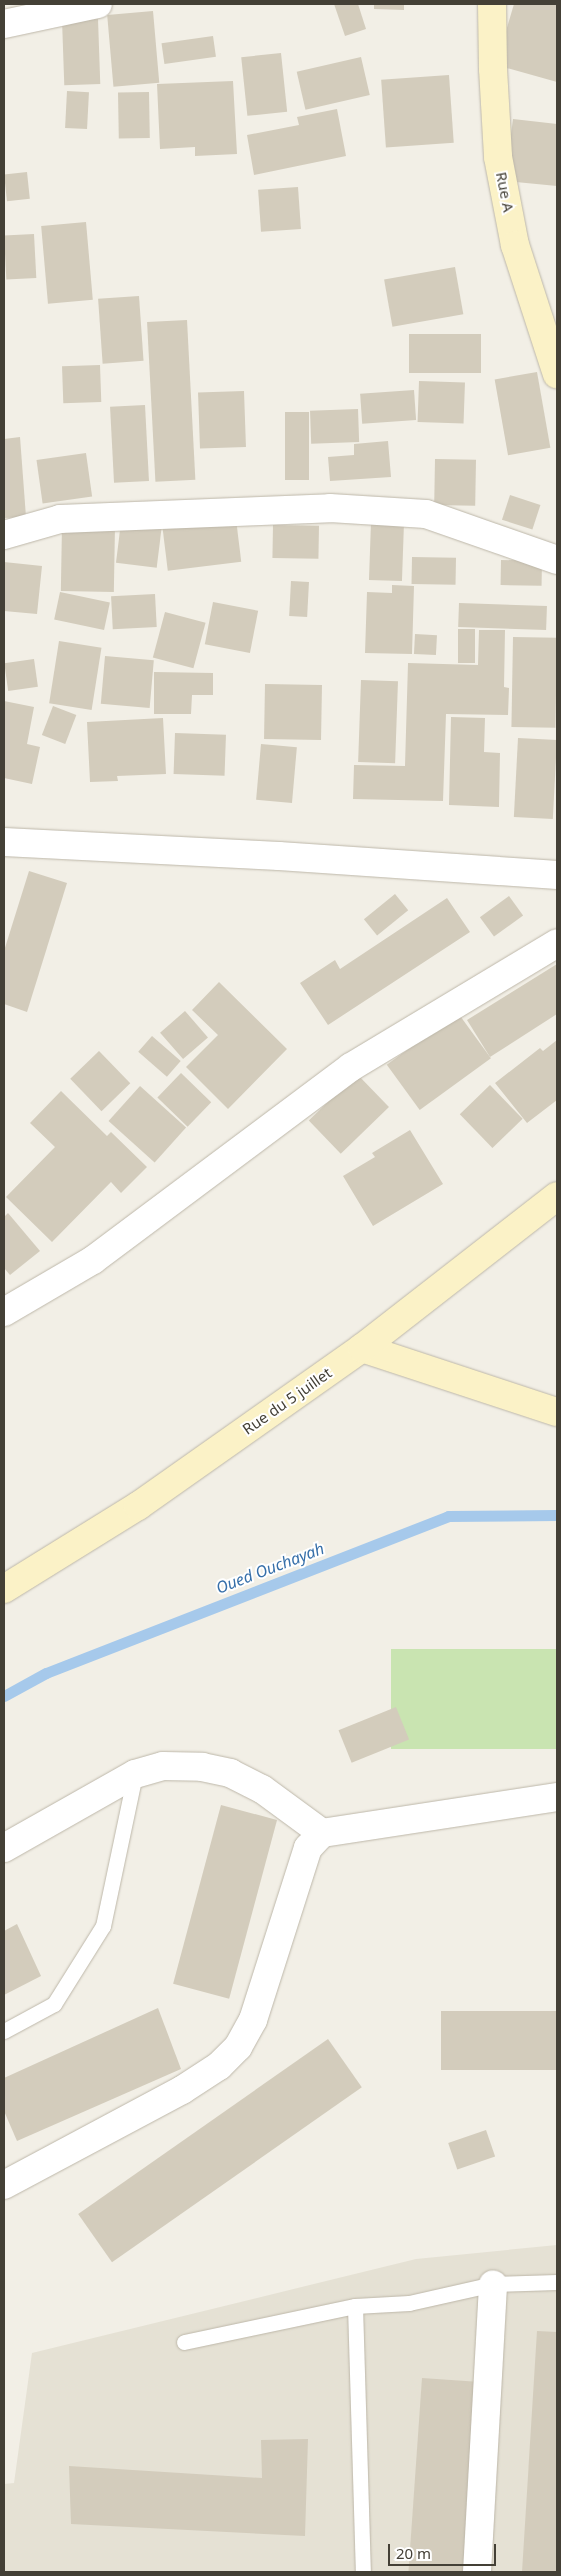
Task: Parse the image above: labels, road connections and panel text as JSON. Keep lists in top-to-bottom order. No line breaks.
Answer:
{"streets":{"street":["Rue A","Rue du 5 juillet"]},"water":["Oued Ouchayah"],"scale_bar":"20 m"}
